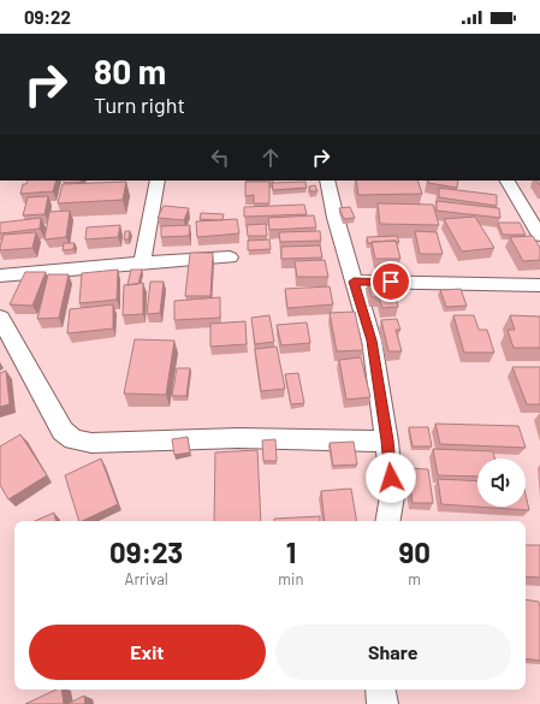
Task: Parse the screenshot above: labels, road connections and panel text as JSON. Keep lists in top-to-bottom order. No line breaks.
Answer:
{"page":{"status":"09:22","turn":["80 m","Turn right"],"eta":["09:23","Arrival","1","min","90","m"],"buttons":["Exit","Share"]}}
